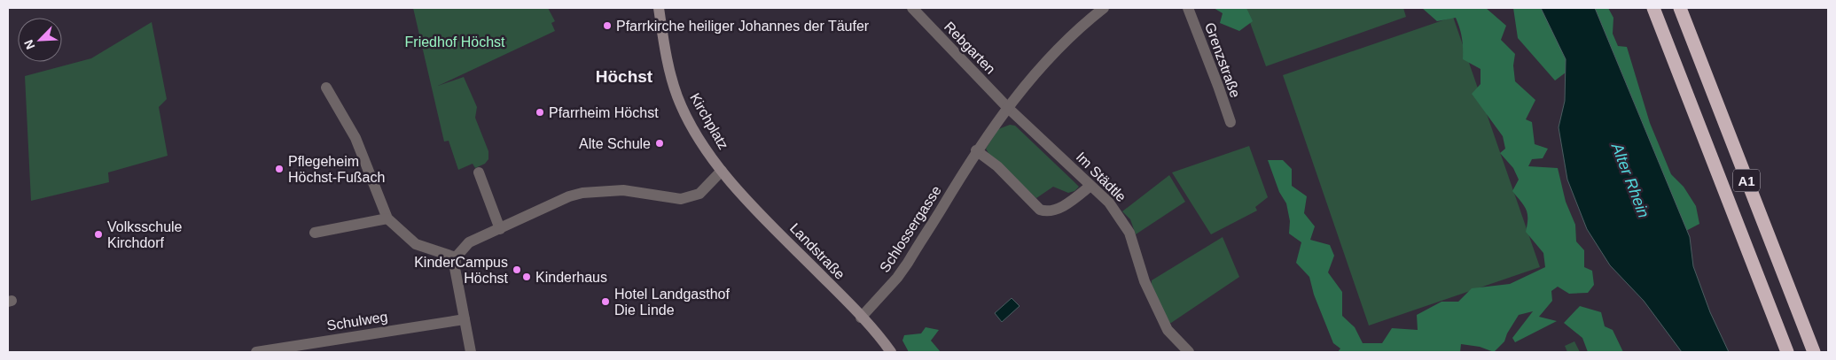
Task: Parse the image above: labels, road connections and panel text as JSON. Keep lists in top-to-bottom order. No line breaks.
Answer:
{"streets":{"highway":["A1"],"main road":["Kirchplatz","Landstraße"],"street":["Rebgarten","Grenzstraße","Im Städtle","Schlossergasse","Schulweg"]},"crossings":[["Rebgarten","Im Städtle"],["Rebgarten","Schlossergasse"],["Kirchplatz","Landstraße"],["Im Städtle","Schlossergasse"],["Schlossergasse","Landstraße"]],"districts":["Höchst"],"water":["Alter Rhein"],"parks":["Friedhof Höchst"],"places":["Pfarrkirche heiliger Johannes der Täufer","Pfarrheim Höchst","Alte Schule","Pflegeheim Höchst-Fußach","Volksschule Kirchdorf","KinderCampus Höchst","Kinderhaus","Hotel Landgasthof Die Linde"],"north":"bottom left"}
